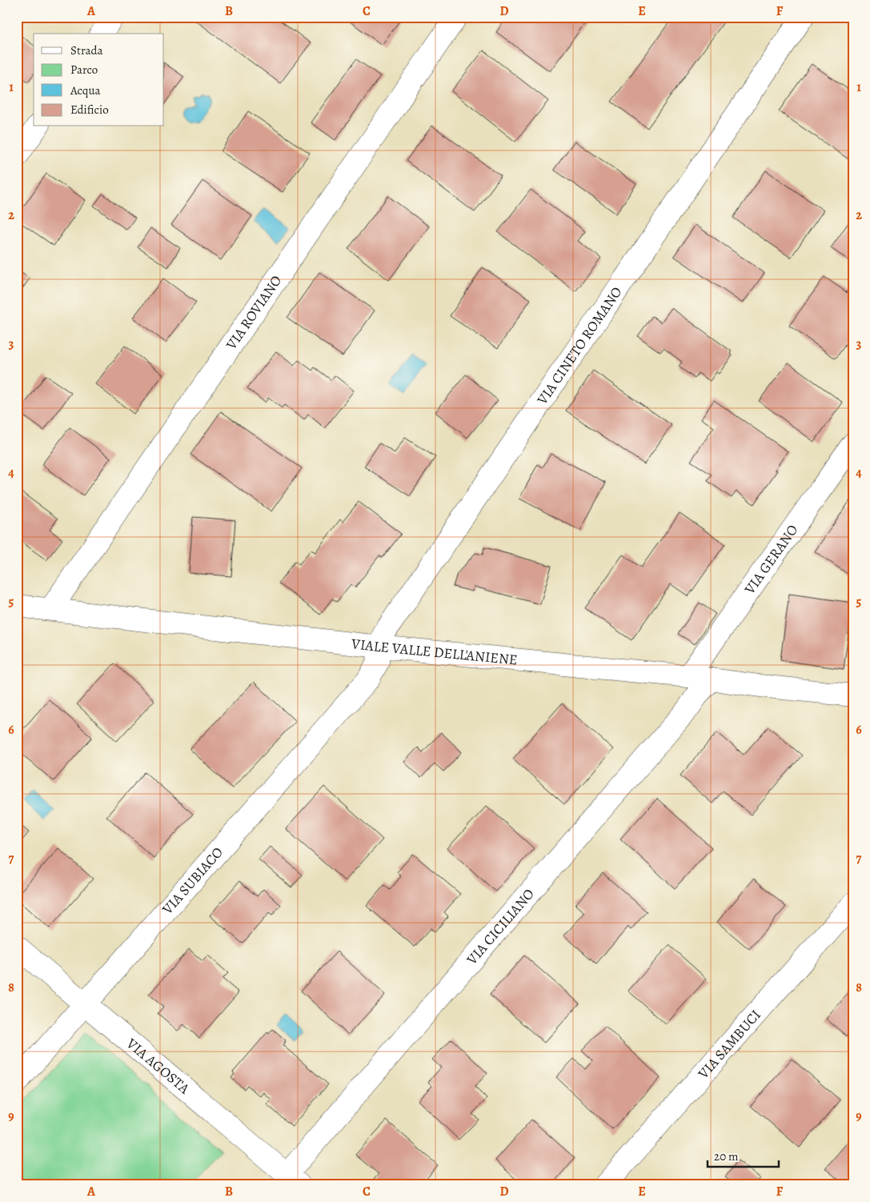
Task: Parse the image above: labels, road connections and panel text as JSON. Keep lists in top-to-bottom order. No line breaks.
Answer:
{"streets":{"street":["VIA ROVIANO","VIA CINETO ROMANO","VIA GERANO","VIALE VALLE DELL'ANIENE","VIA SUBIACO","VIA CICILIANO","VIA SAMBUCI","VIA AGOSTA"]},"crossings":[["VIA ROVIANO","VIALE VALLE DELL'ANIENE"],["VIA CINETO ROMANO","VIALE VALLE DELL'ANIENE"],["VIA CINETO ROMANO","VIA SUBIACO"],["VIA GERANO","VIALE VALLE DELL'ANIENE"],["VIALE VALLE DELL'ANIENE","VIA CICILIANO"],["VIA SUBIACO","VIA AGOSTA"],["VIA CICILIANO","VIA AGOSTA"]],"legend":["Strada","Parco","Acqua","Edificio"],"scale_bar":"20 m","grid":{"columns":["A","B","C","D","E","F"],"rows":["1","2","3","4","5","6","7","8","9"]}}
